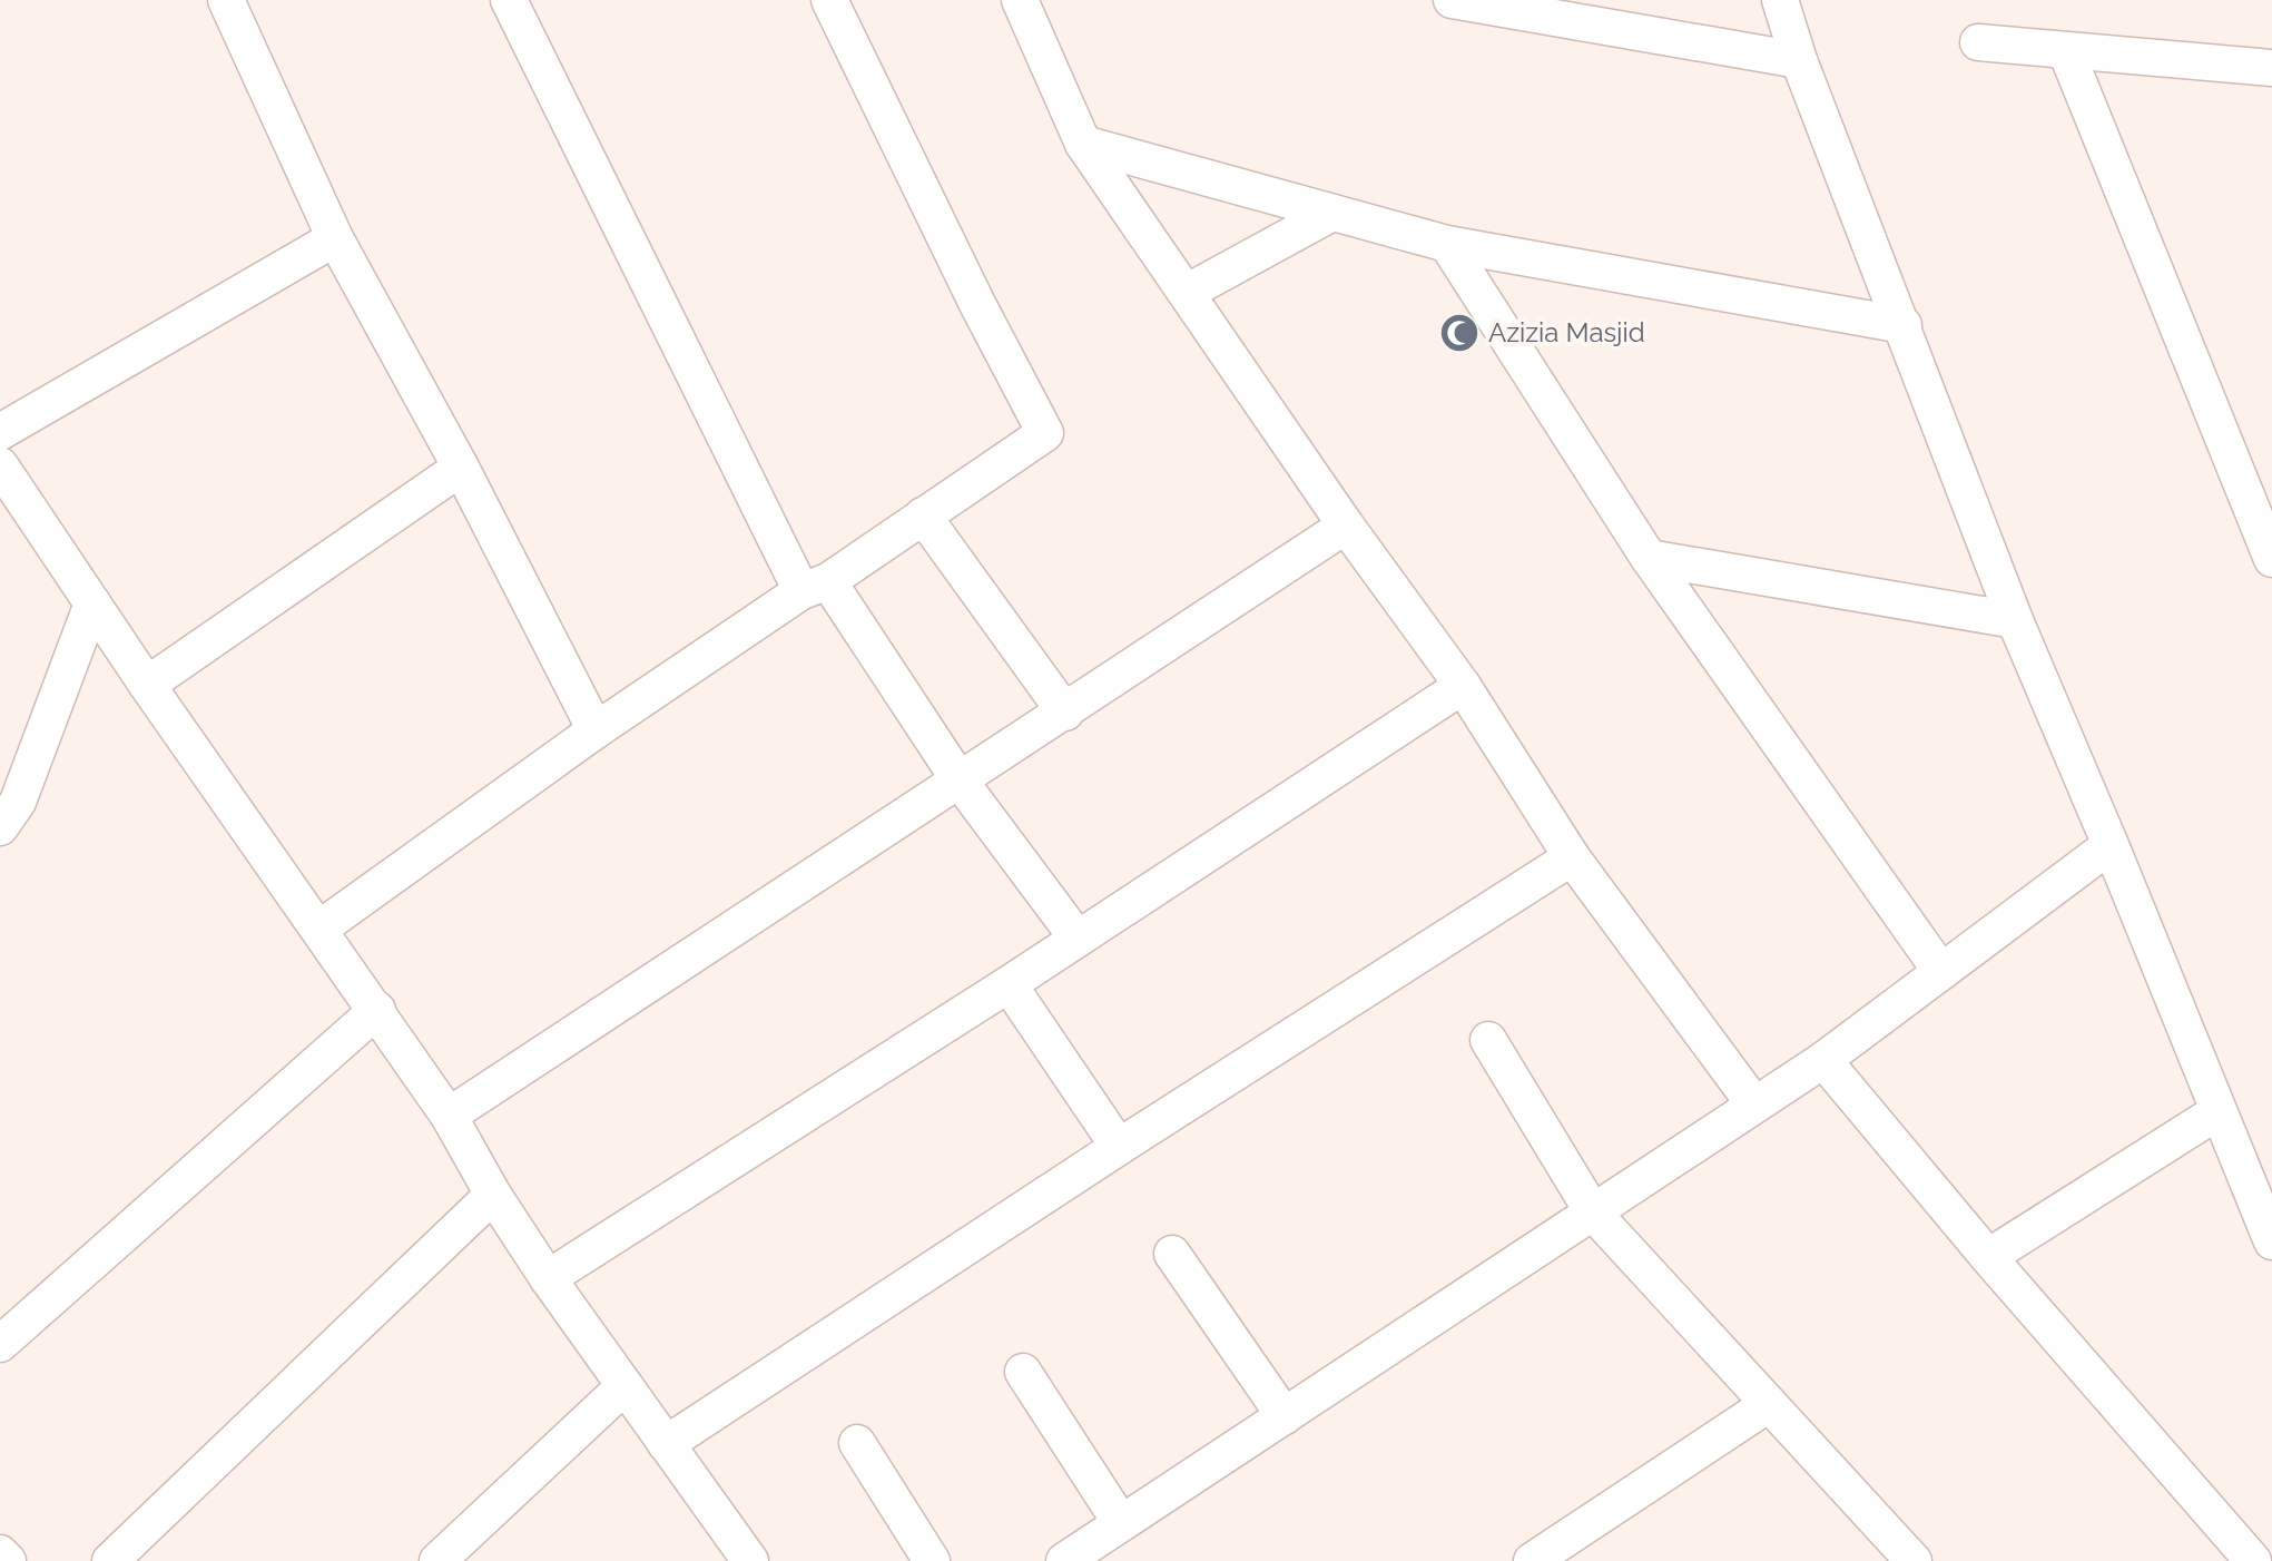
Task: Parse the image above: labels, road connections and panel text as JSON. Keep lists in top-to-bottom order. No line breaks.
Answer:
{"places":{"mosque":["Azizia Masjid"]}}
